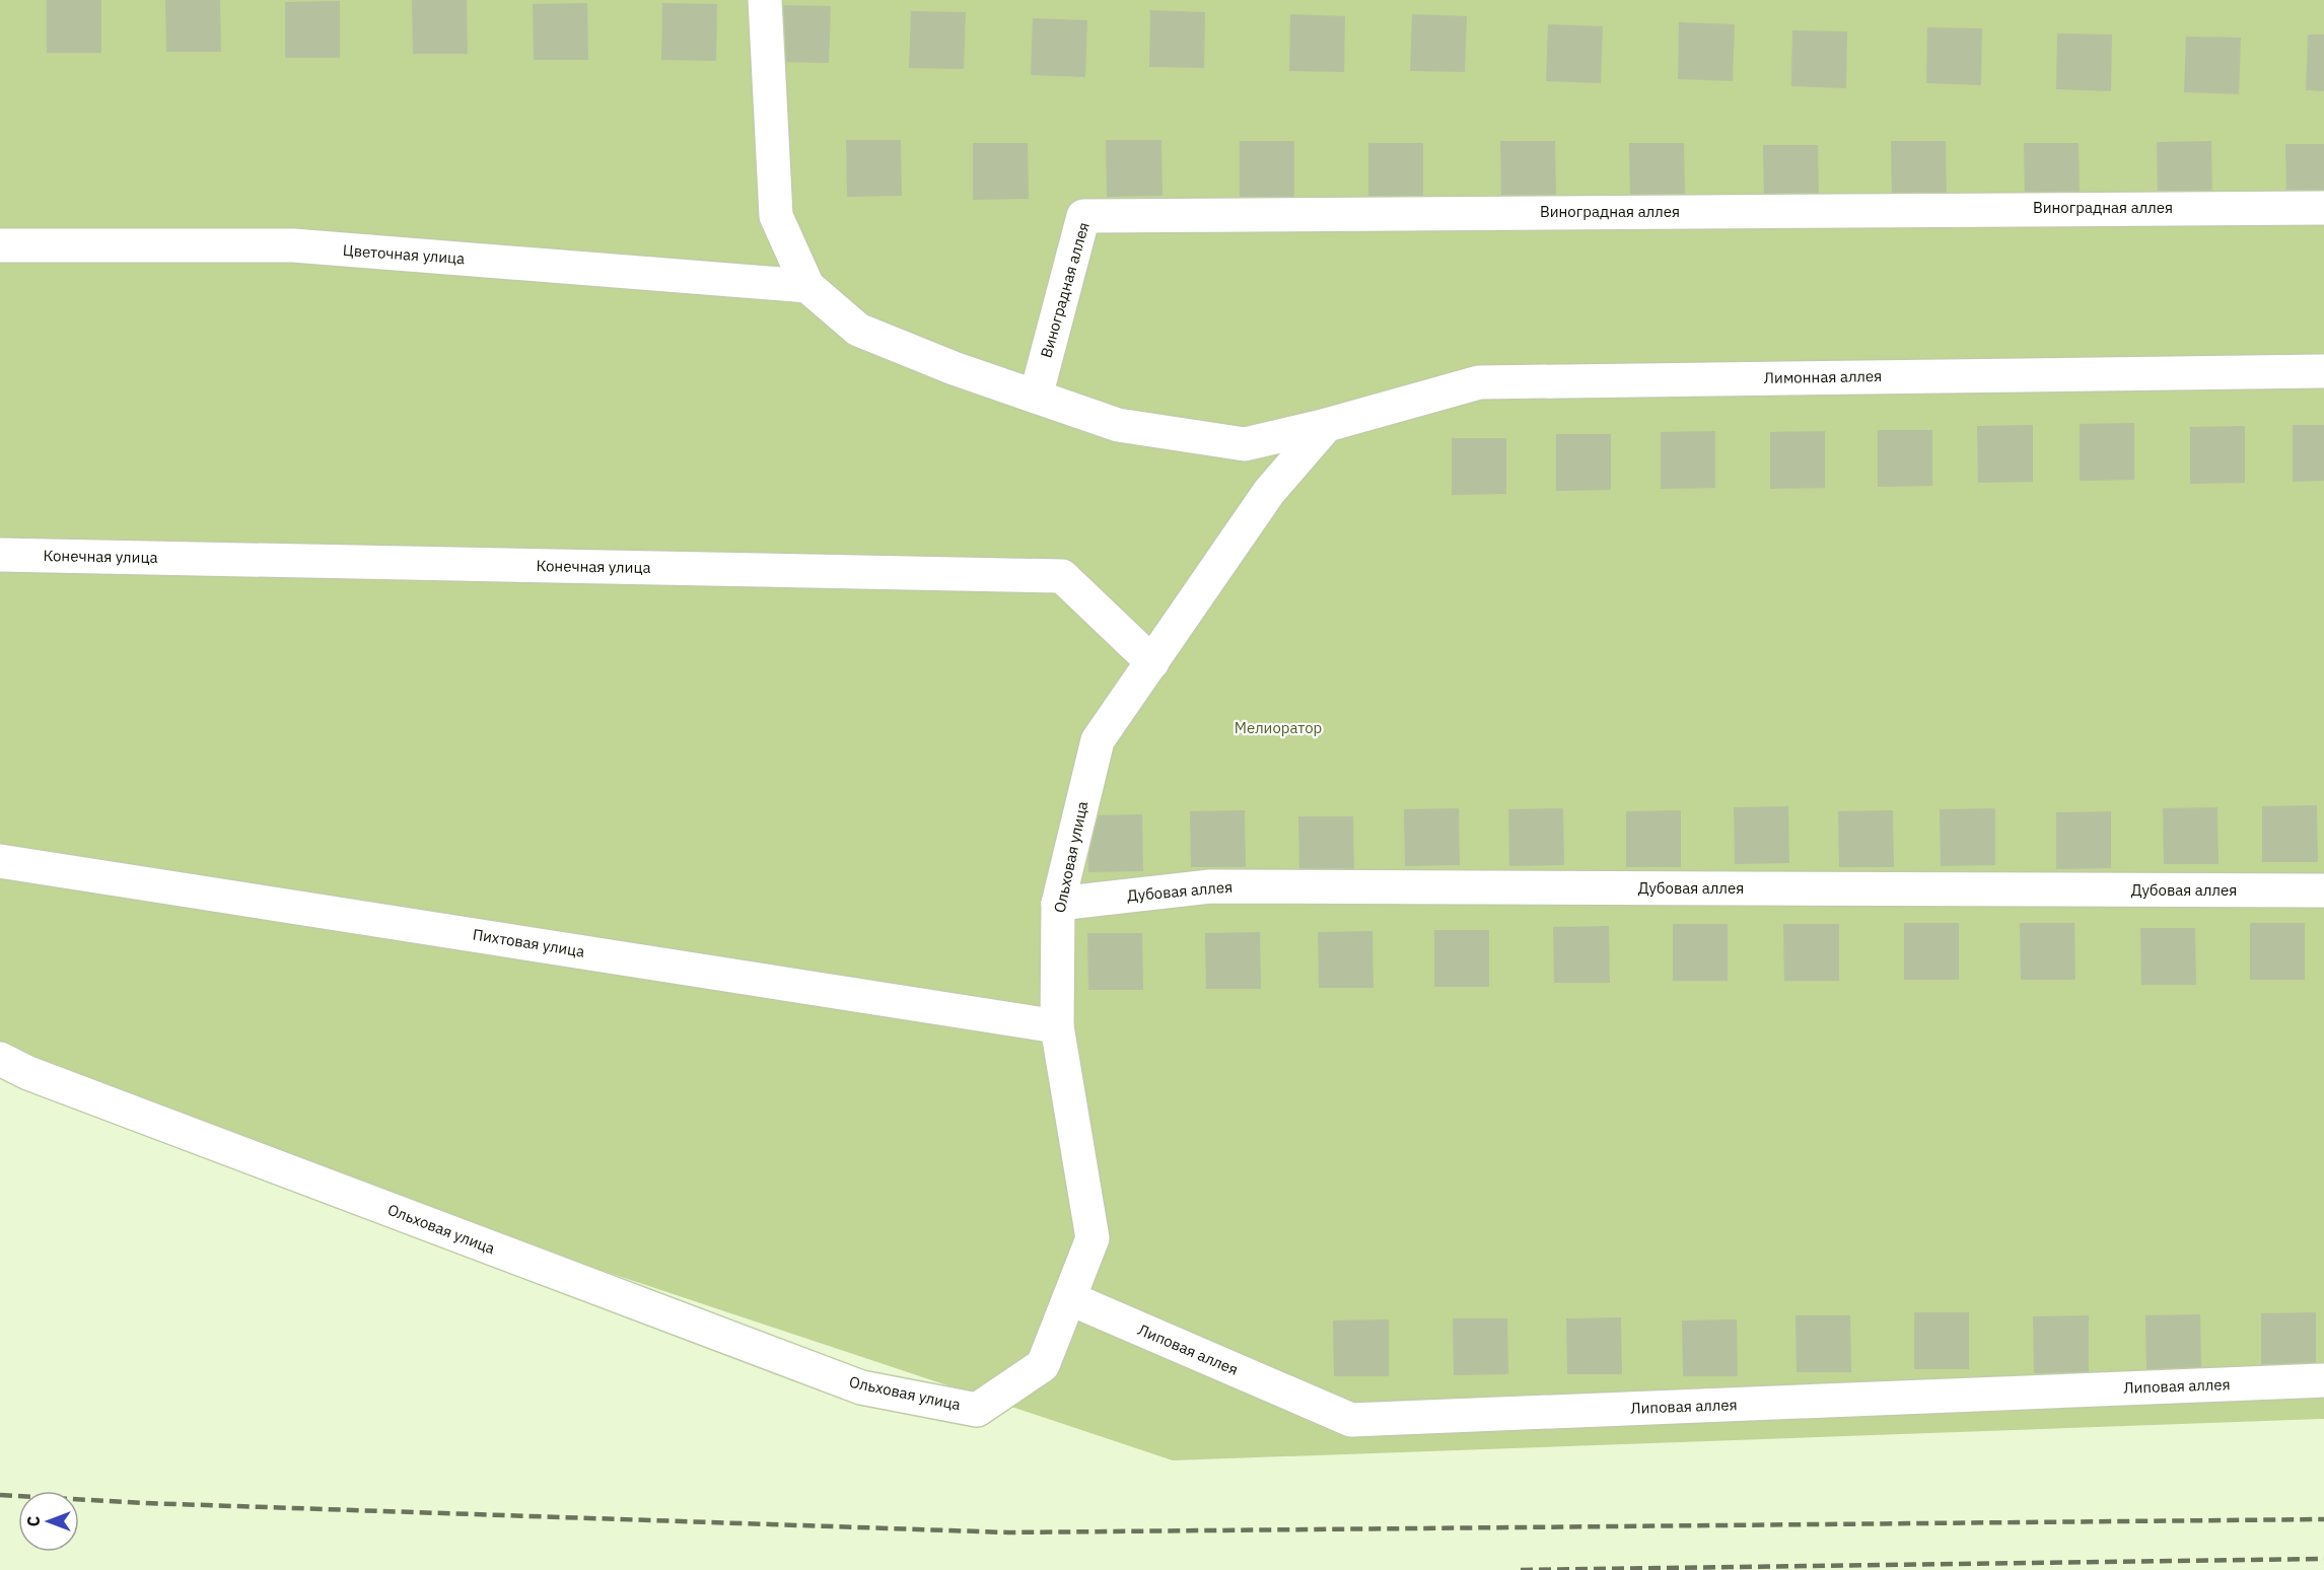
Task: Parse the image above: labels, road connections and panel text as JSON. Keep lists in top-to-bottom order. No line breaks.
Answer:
{"streets":{"street":["Виноградная аллея","Цветочная улица","Лимонная аллея","Конечная улица","Ольховая улица","Дубовая аллея","Пихтовая улица","Липовая аллея"]},"crossings":[["Виноградная аллея","Лимонная аллея"],["Цветочная улица","Лимонная аллея"],["Лимонная аллея","Ольховая улица"],["Конечная улица","Ольховая улица"],["Ольховая улица","Дубовая аллея"],["Ольховая улица","Пихтовая улица"],["Ольховая улица","Липовая аллея"]],"parks":["Мелиоратор"],"north":"left"}
